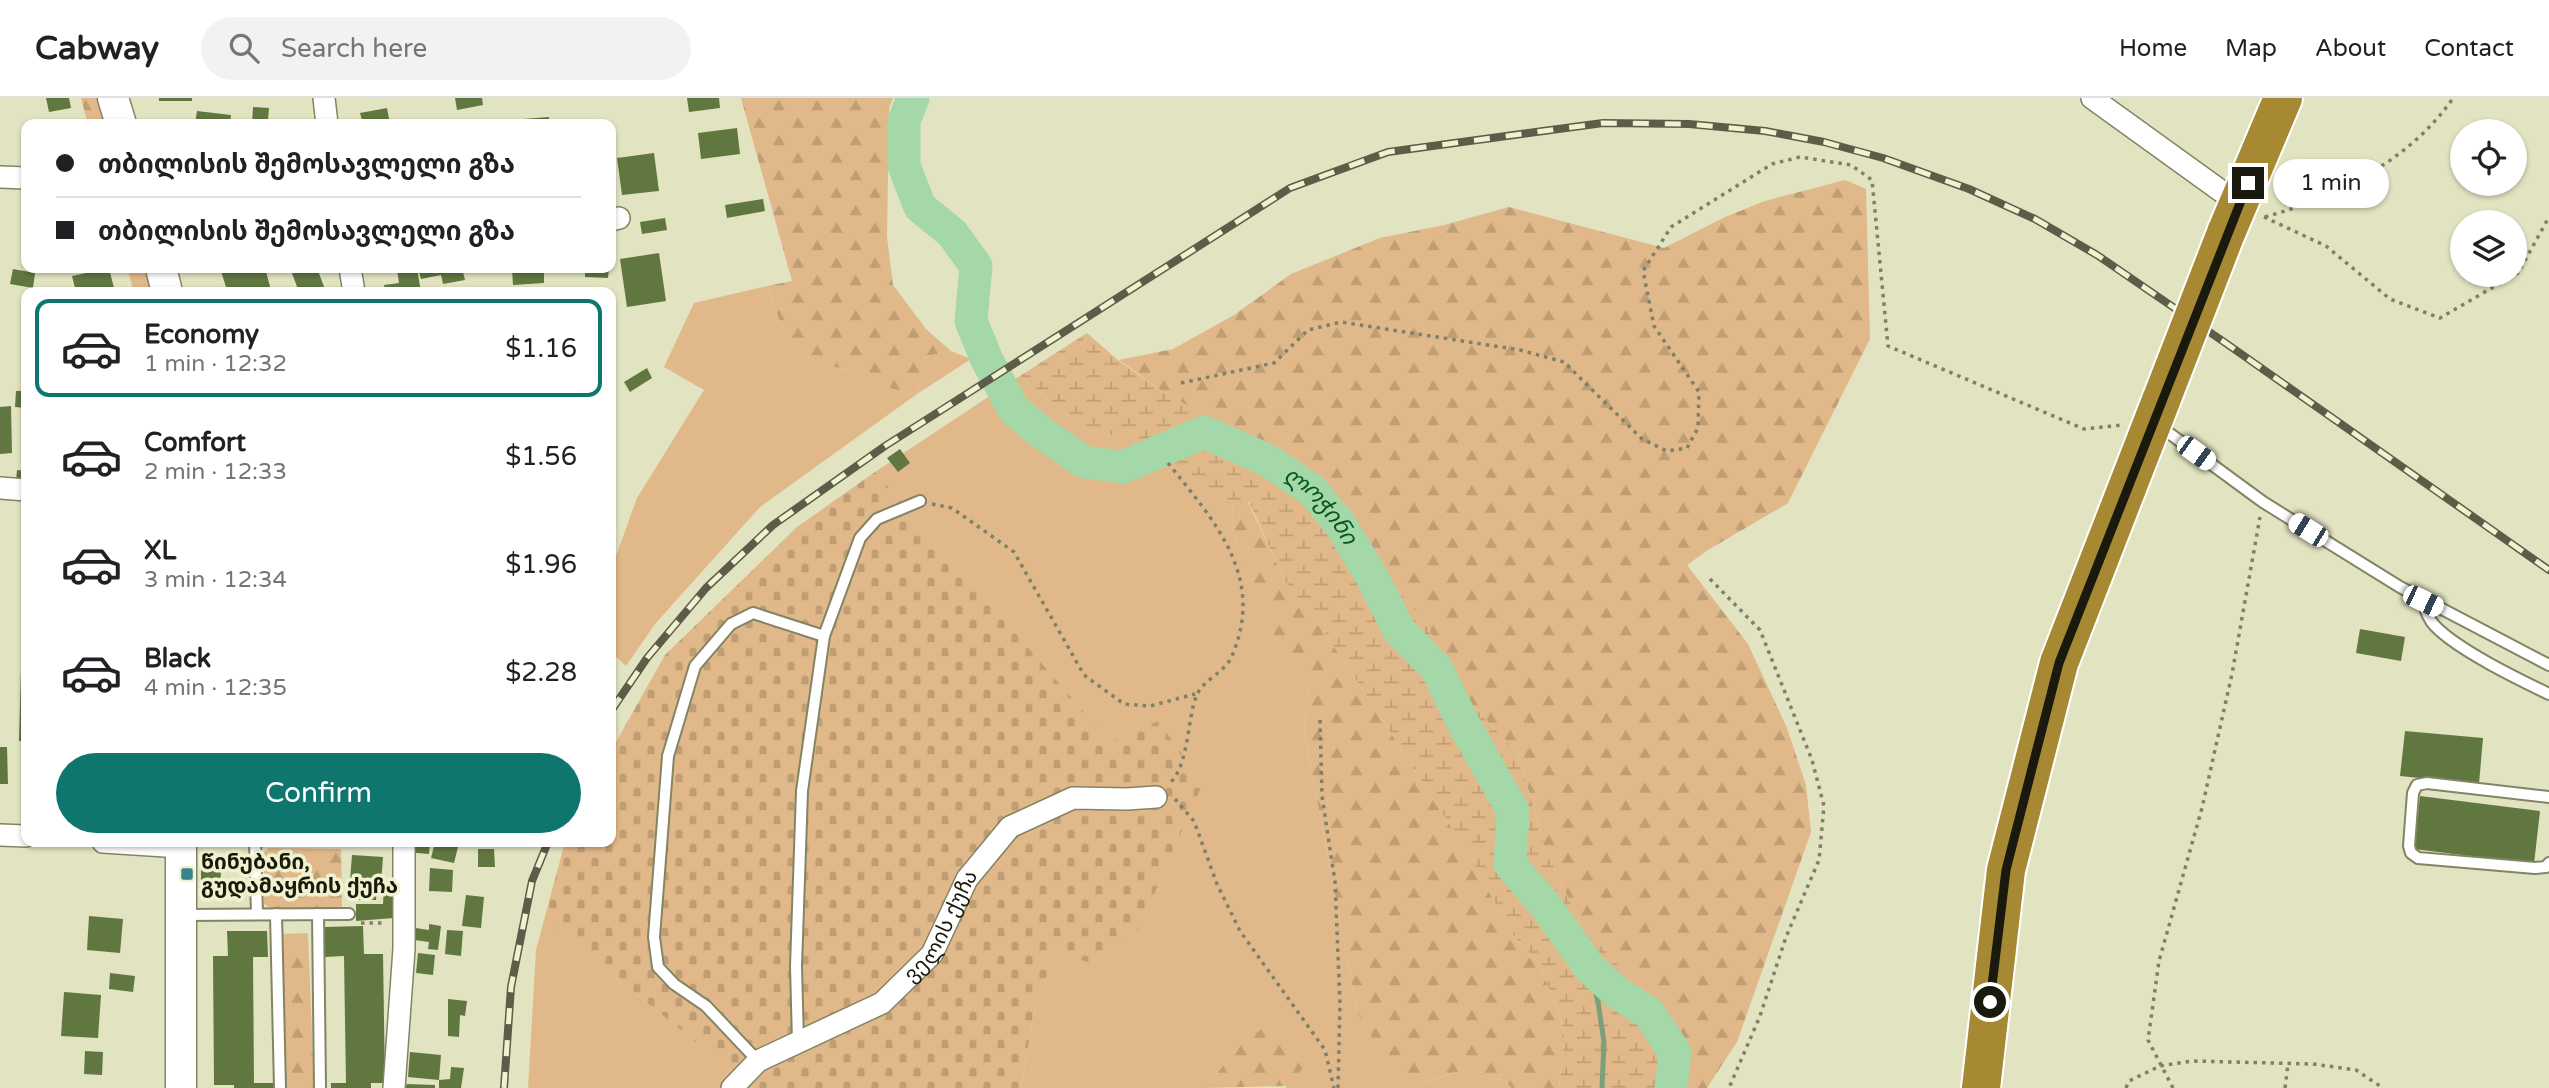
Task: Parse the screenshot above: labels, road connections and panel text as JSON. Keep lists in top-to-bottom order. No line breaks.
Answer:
{"streets":{"street":["ველის ქუჩა"]},"water":["ლოჭინი"],"places":{"transit":["წინუბანი, გუდამაყრის ქუჩა"]},"page":{"header":"Cabway","search":"Search here","nav":["Home","Map","About","Contact"],"banner":["თბილისის შემოსავლელი გზა","თბილისის შემოსავლელი გზა"],"bubble":"1 min","list":[{"name":"Economy","note":"1 min · 12:32","value":"$1.16"},{"name":"Comfort","note":"2 min · 12:33","value":"$1.56"},{"name":"XL","note":"3 min · 12:34","value":"$1.96"},{"name":"Black","note":"4 min · 12:35","value":"$2.28"}],"buttons":"Confirm"}}
